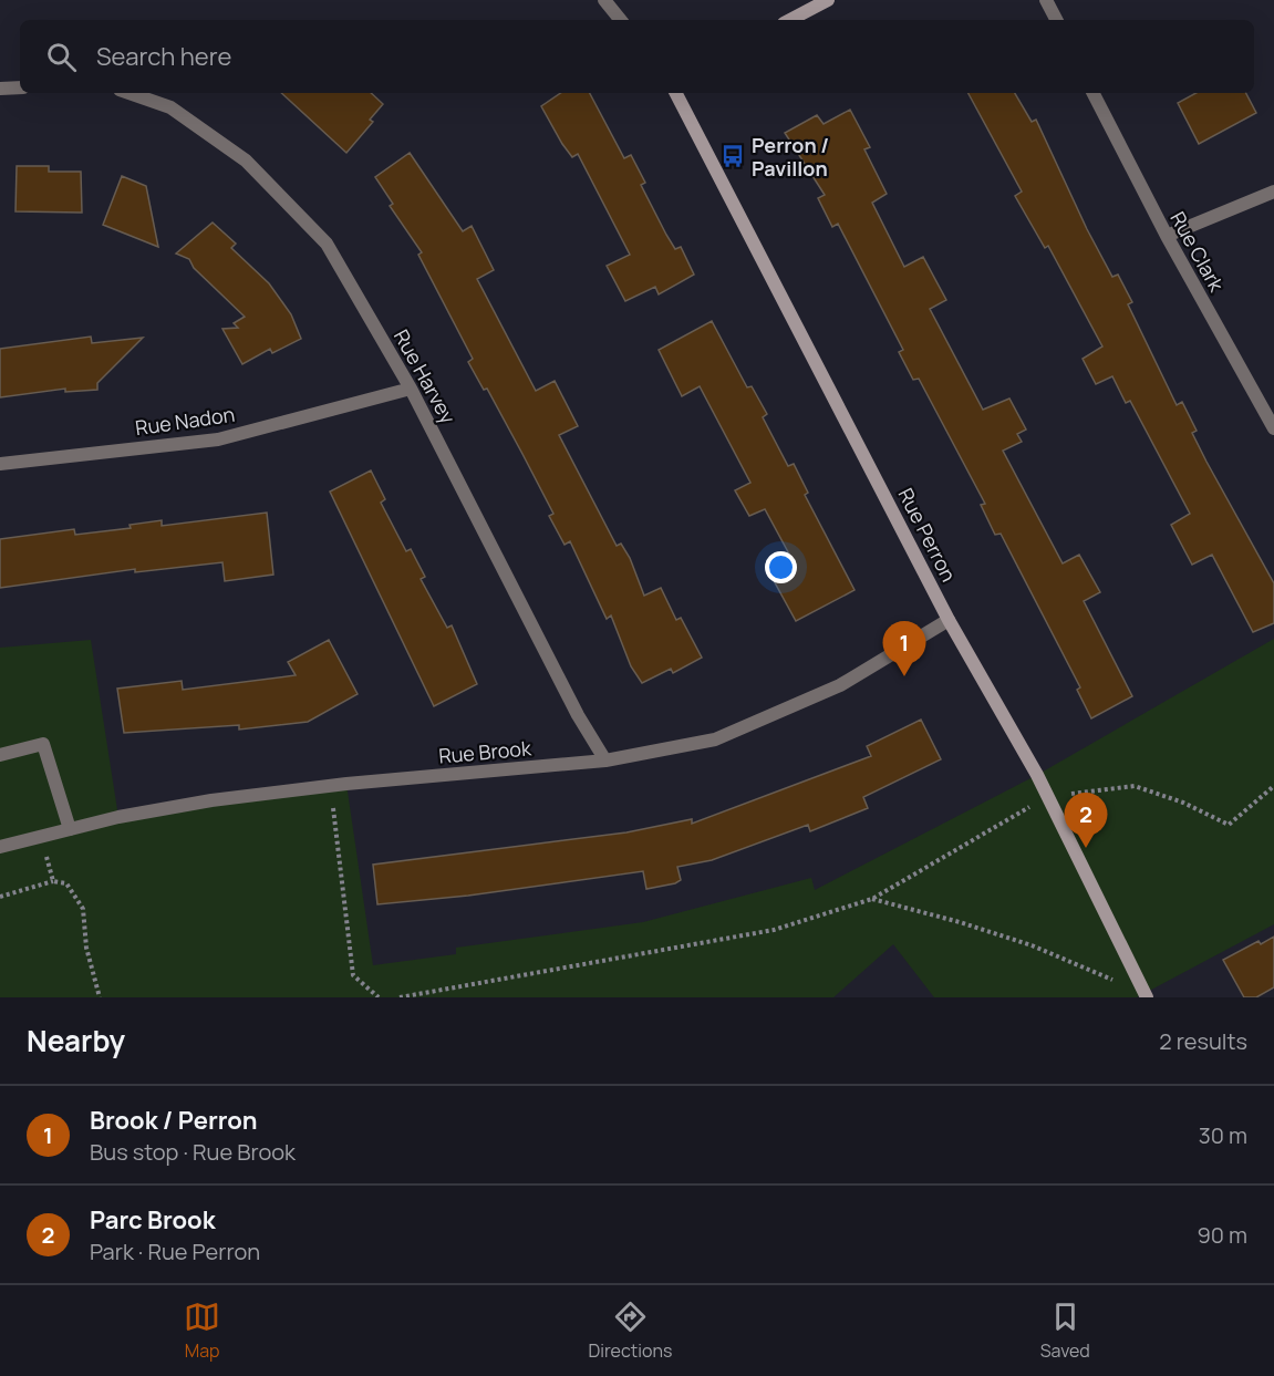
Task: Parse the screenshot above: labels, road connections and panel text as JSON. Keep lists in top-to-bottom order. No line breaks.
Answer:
{"streets":{"street":["Rue Clark","Rue Harvey","Rue Nadon","Rue Perron","Rue Brook"]},"crossings":[["Rue Harvey","Rue Nadon"],["Rue Harvey","Rue Brook"],["Rue Perron","Rue Brook"]],"places":{"bus stop":["Perron / Pavillon"]},"page":{"search":"Search here","pins":["1","2"],"heading":["Nearby","2 results"],"list":[{"mark":"1","name":"Brook / Perron","note":"Bus stop · Rue Brook","value":"30 m"},{"mark":"2","name":"Parc Brook","note":"Park · Rue Perron","value":"90 m"}],"nav":["Map","Directions","Saved"]}}
